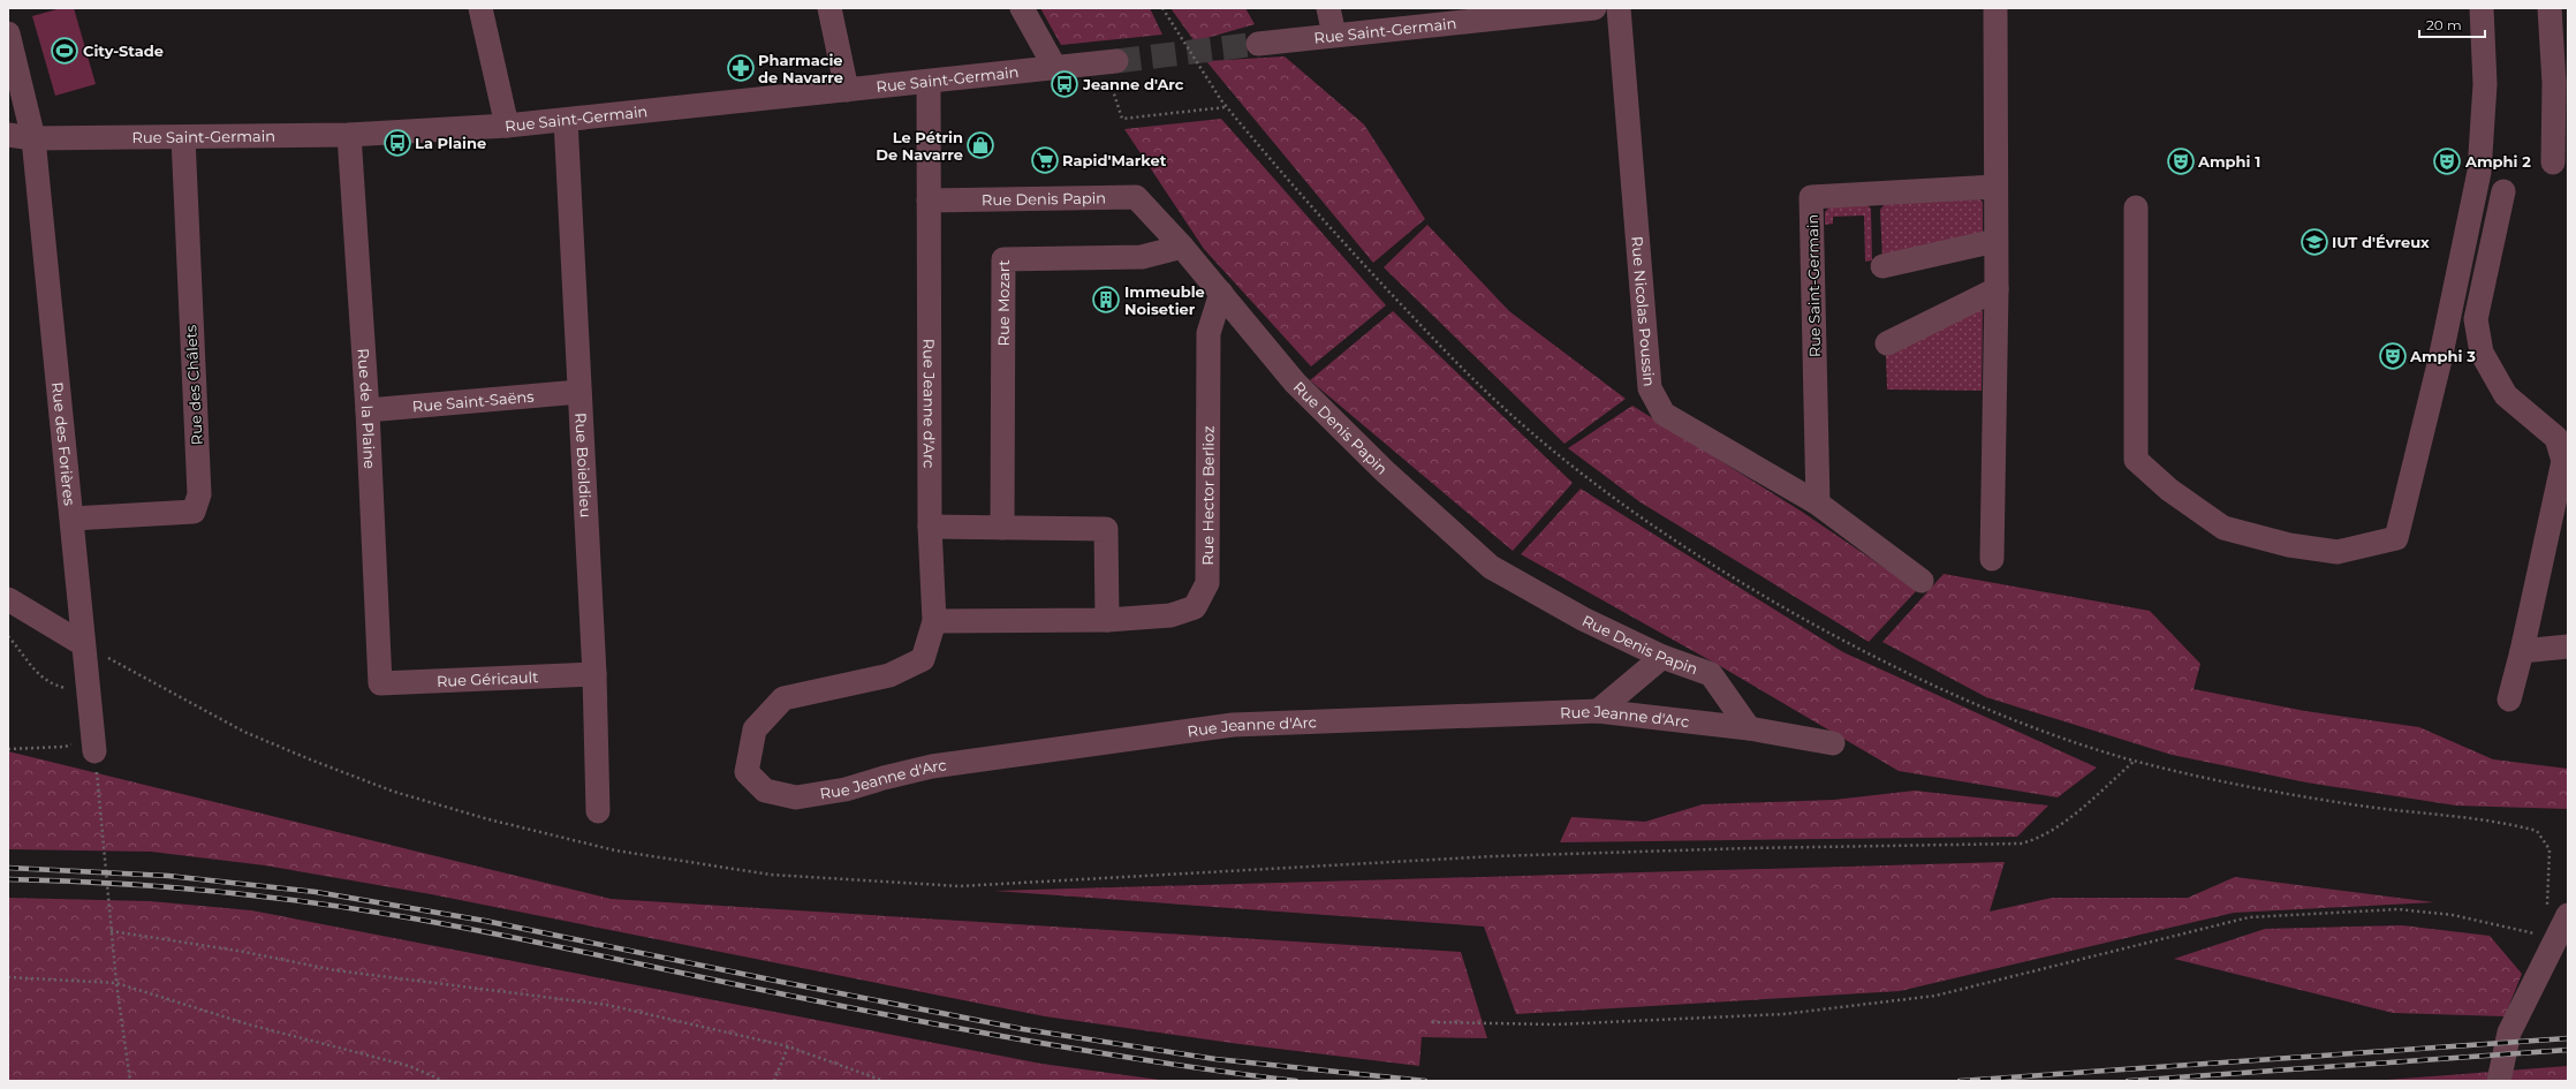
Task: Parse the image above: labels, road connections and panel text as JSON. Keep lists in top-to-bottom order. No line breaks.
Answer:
{"streets":{"street":["Rue Saint-Germain","Rue Denis Papin","Rue Mozart","Rue Nicolas Poussin","Rue des Châlets","Rue Saint-Saëns","Rue Jeanne d'Arc","Rue de la Plaine","Rue des Forières","Rue Boieldieu","Rue Hector Berlioz","Rue Géricault"]},"crossings":[["Rue Saint-Germain","Rue Nicolas Poussin"],["Rue Saint-Germain","Rue des Châlets"],["Rue Saint-Germain","Rue Jeanne d'Arc"],["Rue Saint-Germain","Rue de la Plaine"],["Rue Saint-Germain","Rue des Forières"],["Rue Saint-Germain","Rue Boieldieu"],["Rue Denis Papin","Rue Mozart"],["Rue Denis Papin","Rue Jeanne d'Arc"],["Rue Denis Papin","Rue Hector Berlioz"],["Rue des Châlets","Rue des Forières"],["Rue Saint-Saëns","Rue de la Plaine"],["Rue Saint-Saëns","Rue Boieldieu"],["Rue de la Plaine","Rue Géricault"],["Rue Boieldieu","Rue Géricault"]],"places":{"sports":["City-Stade"],"pharmacy":["Pharmacie de Navarre"],"bus stop":["Jeanne d'Arc","La Plaine"],"shop":["Le Pétrin De Navarre"],"supermarket":["Rapid'Market"],"theatre":["Amphi 1","Amphi 2","Amphi 3"],"school or university":["IUT d'Évreux"],"building":["Immeuble Noisetier"]},"scale_bar":"20 m"}
